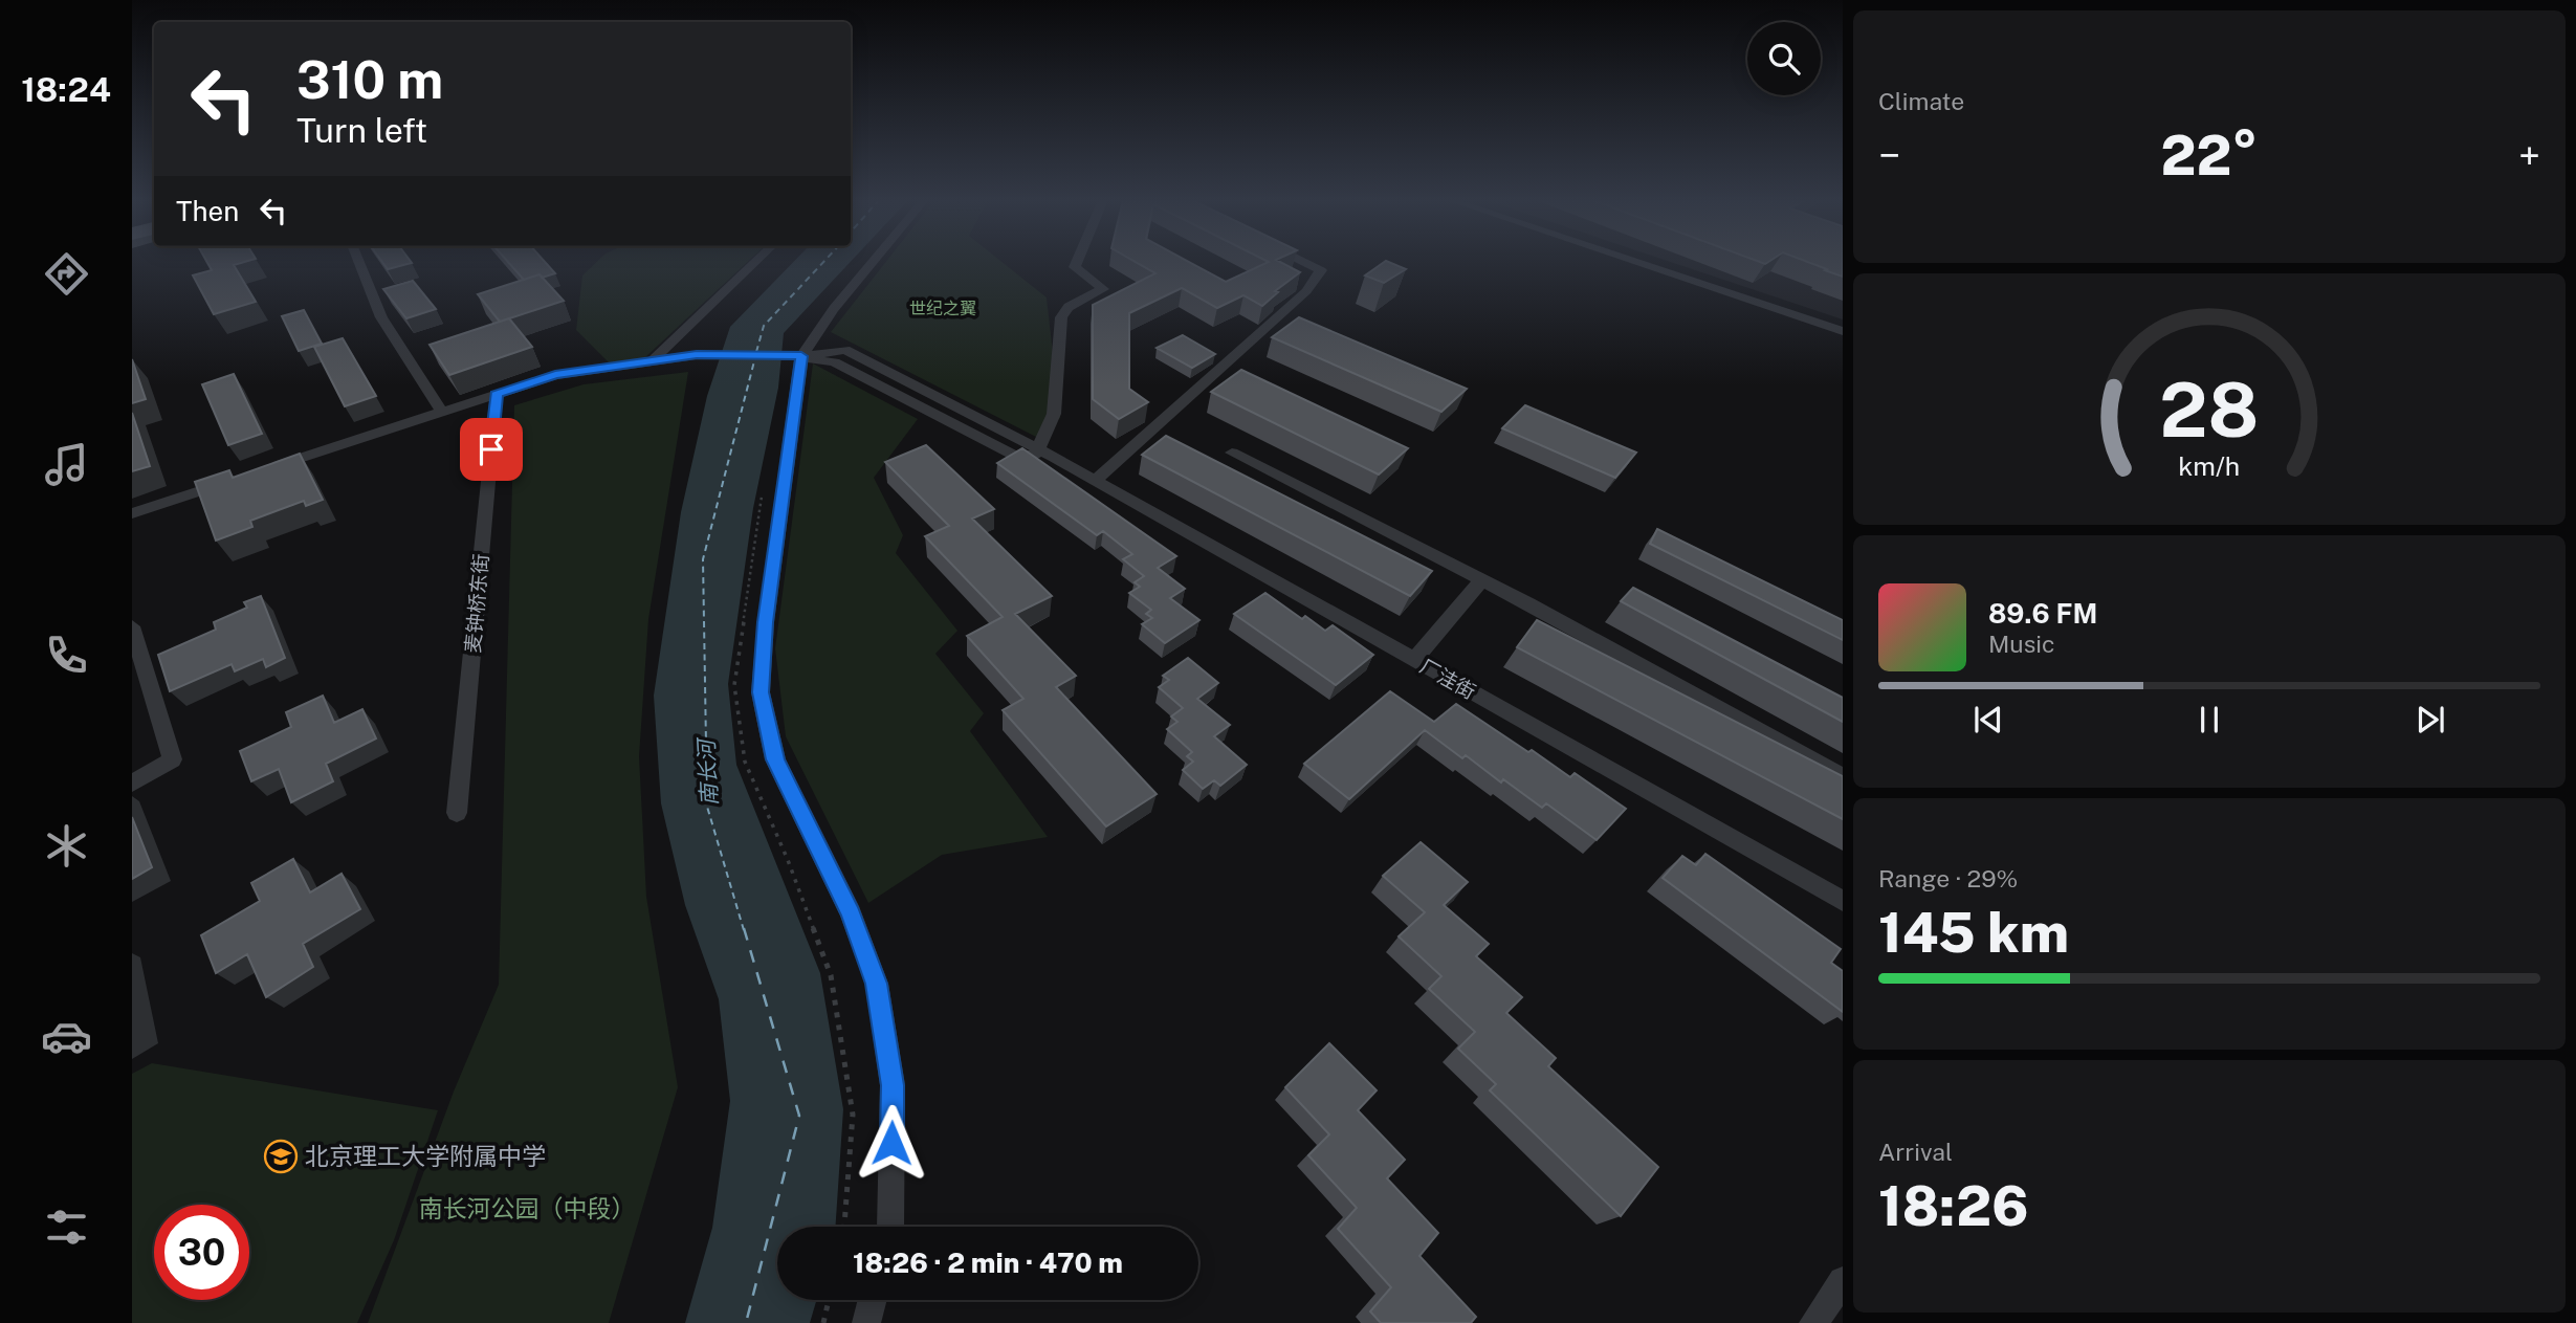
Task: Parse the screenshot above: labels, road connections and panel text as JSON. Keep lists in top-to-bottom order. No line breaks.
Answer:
{"streets":{"street":["麦钟桥东街","厂洼街"]},"water":["南长河"],"parks":["世纪之翼","南长河公园（中段）"],"places":{"school or university":["北京理工大学附属中学"]},"page":{"tabs":"18:24","tile":["Climate",["Range · 29%","145 km"],["Arrival","18:26"]],"turn":["310 m","Turn left"],"heat":["−","22°","+"],"then":"Then","song":["89.6 FM","Music"],"limit":"30","trip":"18:26 · 2 min · 470 m","gauge":["28","km/h"]}}
